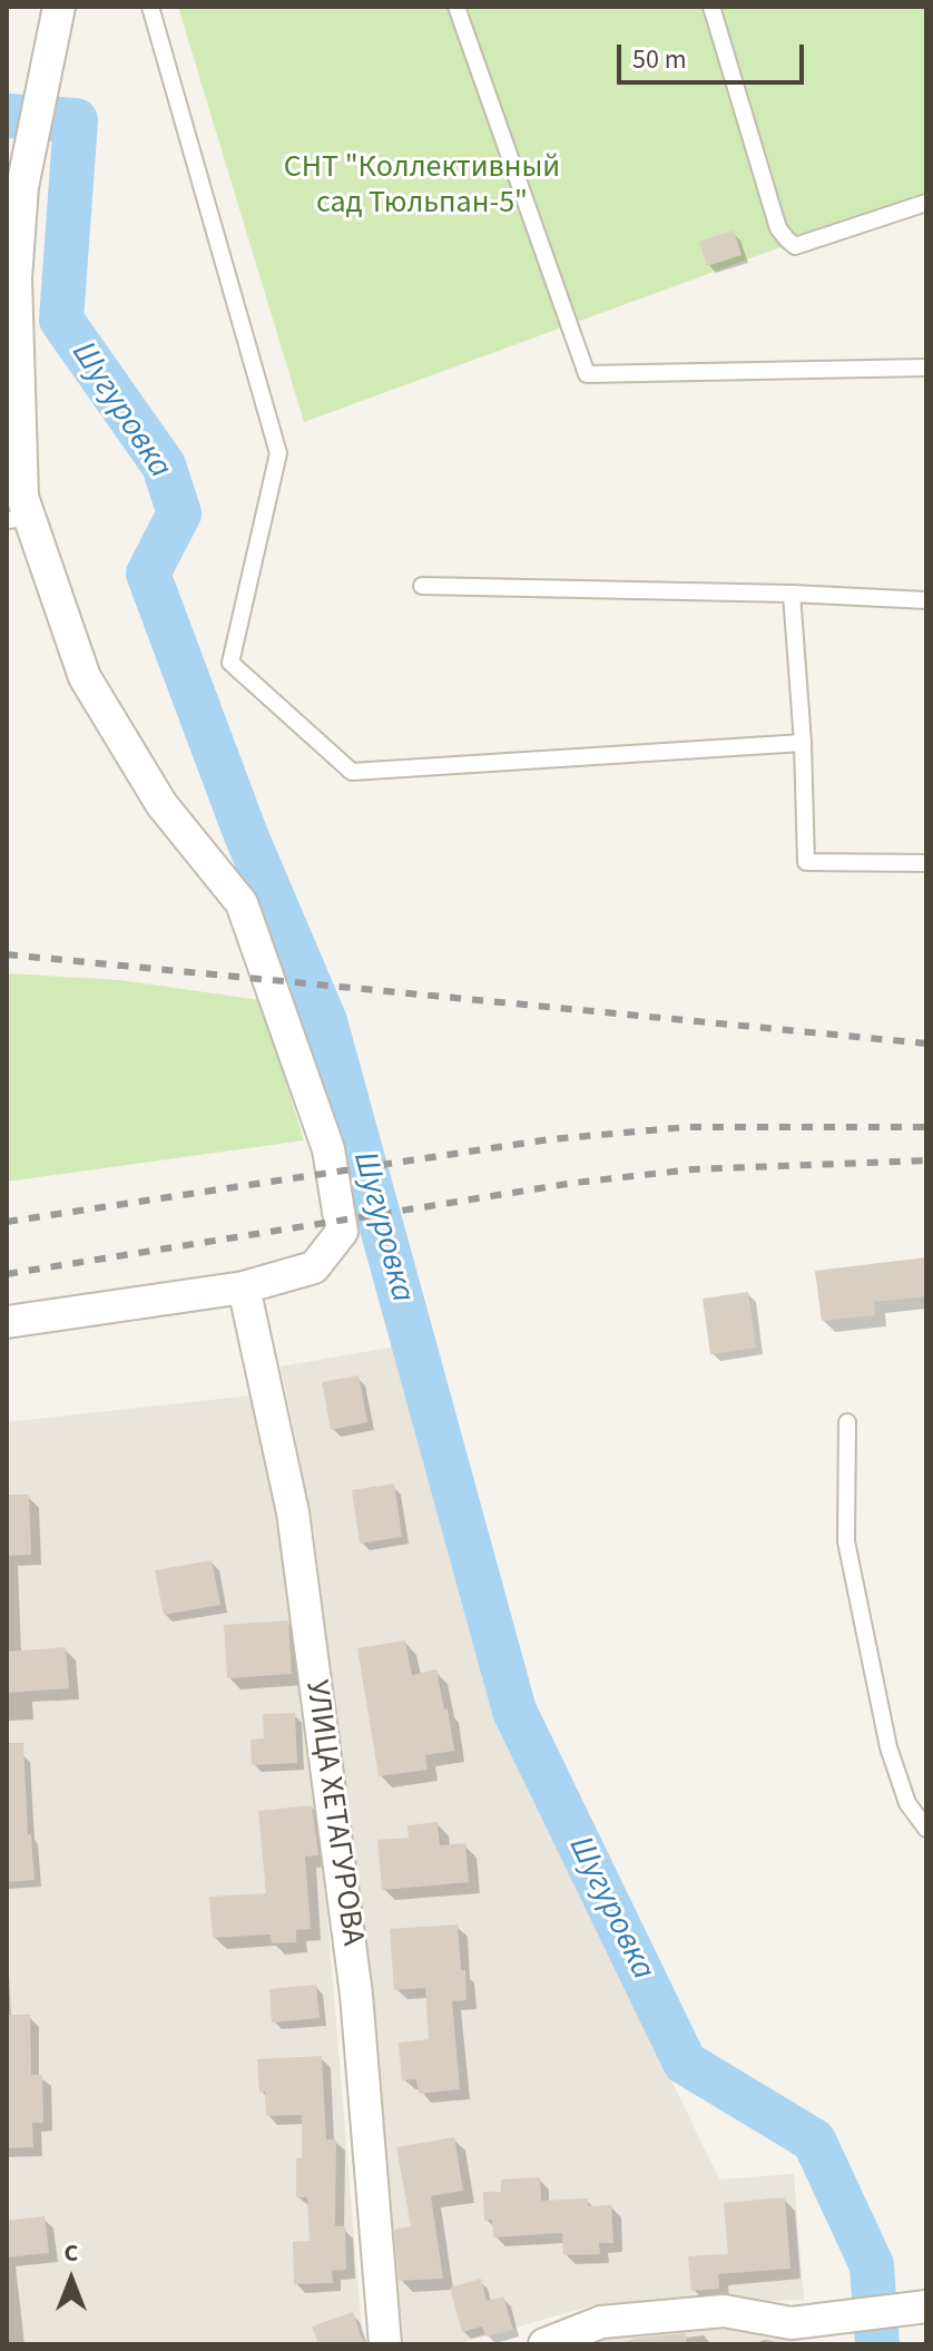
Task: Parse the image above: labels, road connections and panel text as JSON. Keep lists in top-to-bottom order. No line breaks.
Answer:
{"streets":{"street":["УЛИЦА ХЕТАГУРОВА"]},"water":["Шугуровка"],"parks":["СНТ \"Коллективный сад Тюльпан-5\""],"scale_bar":"50 m","north":"top"}
